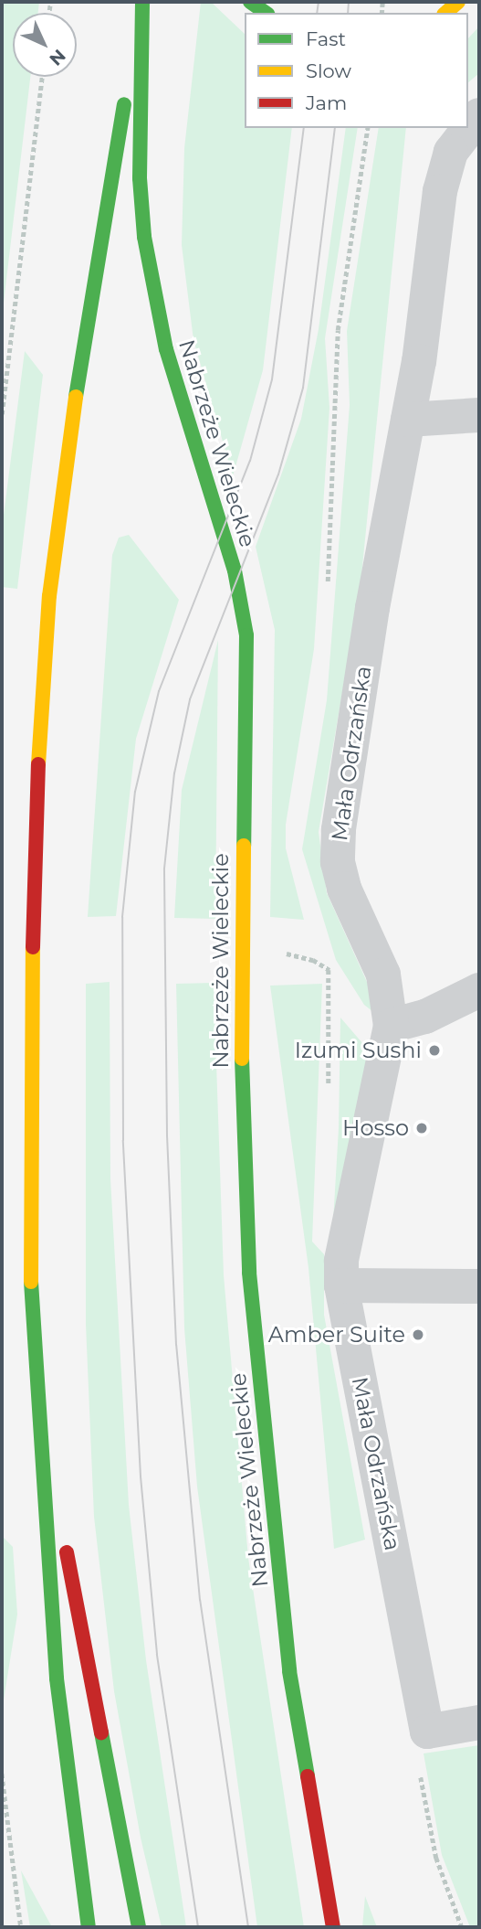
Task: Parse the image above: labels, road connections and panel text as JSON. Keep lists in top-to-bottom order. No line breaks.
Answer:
{"streets":{"street":["Nabrzeże Wieleckie","Mała Odrzańska"]},"places":["Izumi Sushi","Hosso","Amber Suite"],"legend":["Fast","Slow","Jam"],"north":"bottom right"}
